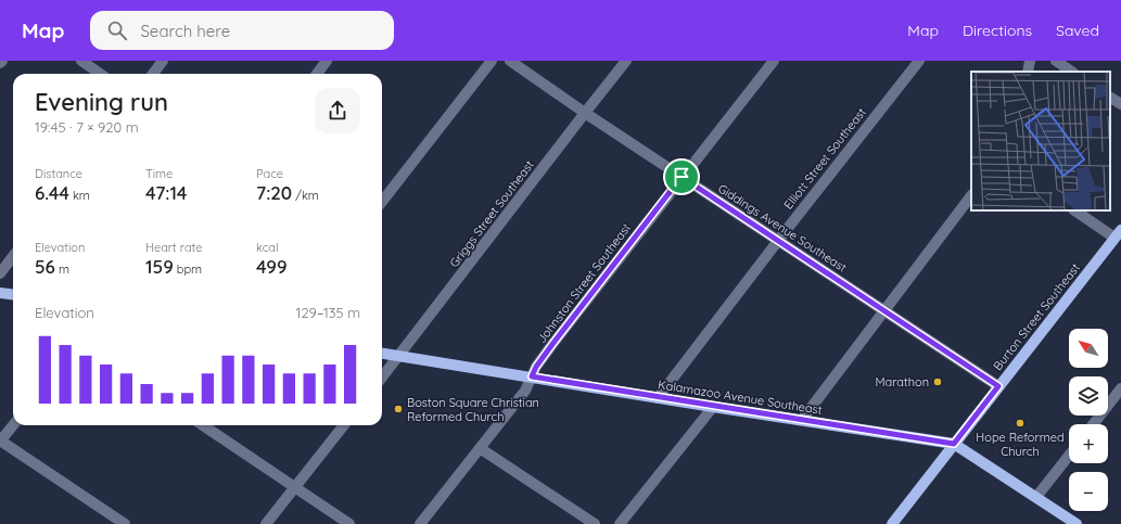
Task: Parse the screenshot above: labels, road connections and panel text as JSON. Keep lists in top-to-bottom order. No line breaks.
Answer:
{"streets":{"main road":["Burton Street Southeast","Kalamazoo Avenue Southeast"],"street":["Elliott Street Southeast","Griggs Street Southeast","Giddings Avenue Southeast","Johnston Street Southeast"]},"crossings":[["Elliott Street Southeast","Giddings Avenue Southeast"],["Elliott Street Southeast","Kalamazoo Avenue Southeast"],["Griggs Street Southeast","Giddings Avenue Southeast"],["Griggs Street Southeast","Kalamazoo Avenue Southeast"],["Giddings Avenue Southeast","Johnston Street Southeast"],["Giddings Avenue Southeast","Burton Street Southeast"],["Johnston Street Southeast","Kalamazoo Avenue Southeast"],["Burton Street Southeast","Kalamazoo Avenue Southeast"]],"places":["Marathon","Boston Square Christian Reformed Church","Hope Reformed Church"],"north":"top left","page":{"header":"Map","search":"Search here","nav":["Map","Directions","Saved"],"heading":["Evening run","19:45 · 7 × 920 m"],"stats":[["Distance","6.44 km"],["Time","47:14"],["Pace","7:20 /km"],["Elevation","56 m"],["Heart rate","159 bpm"],["kcal","499"]],"chart":["Elevation","129–135 m"],"map_buttons":["+","−"]}}
